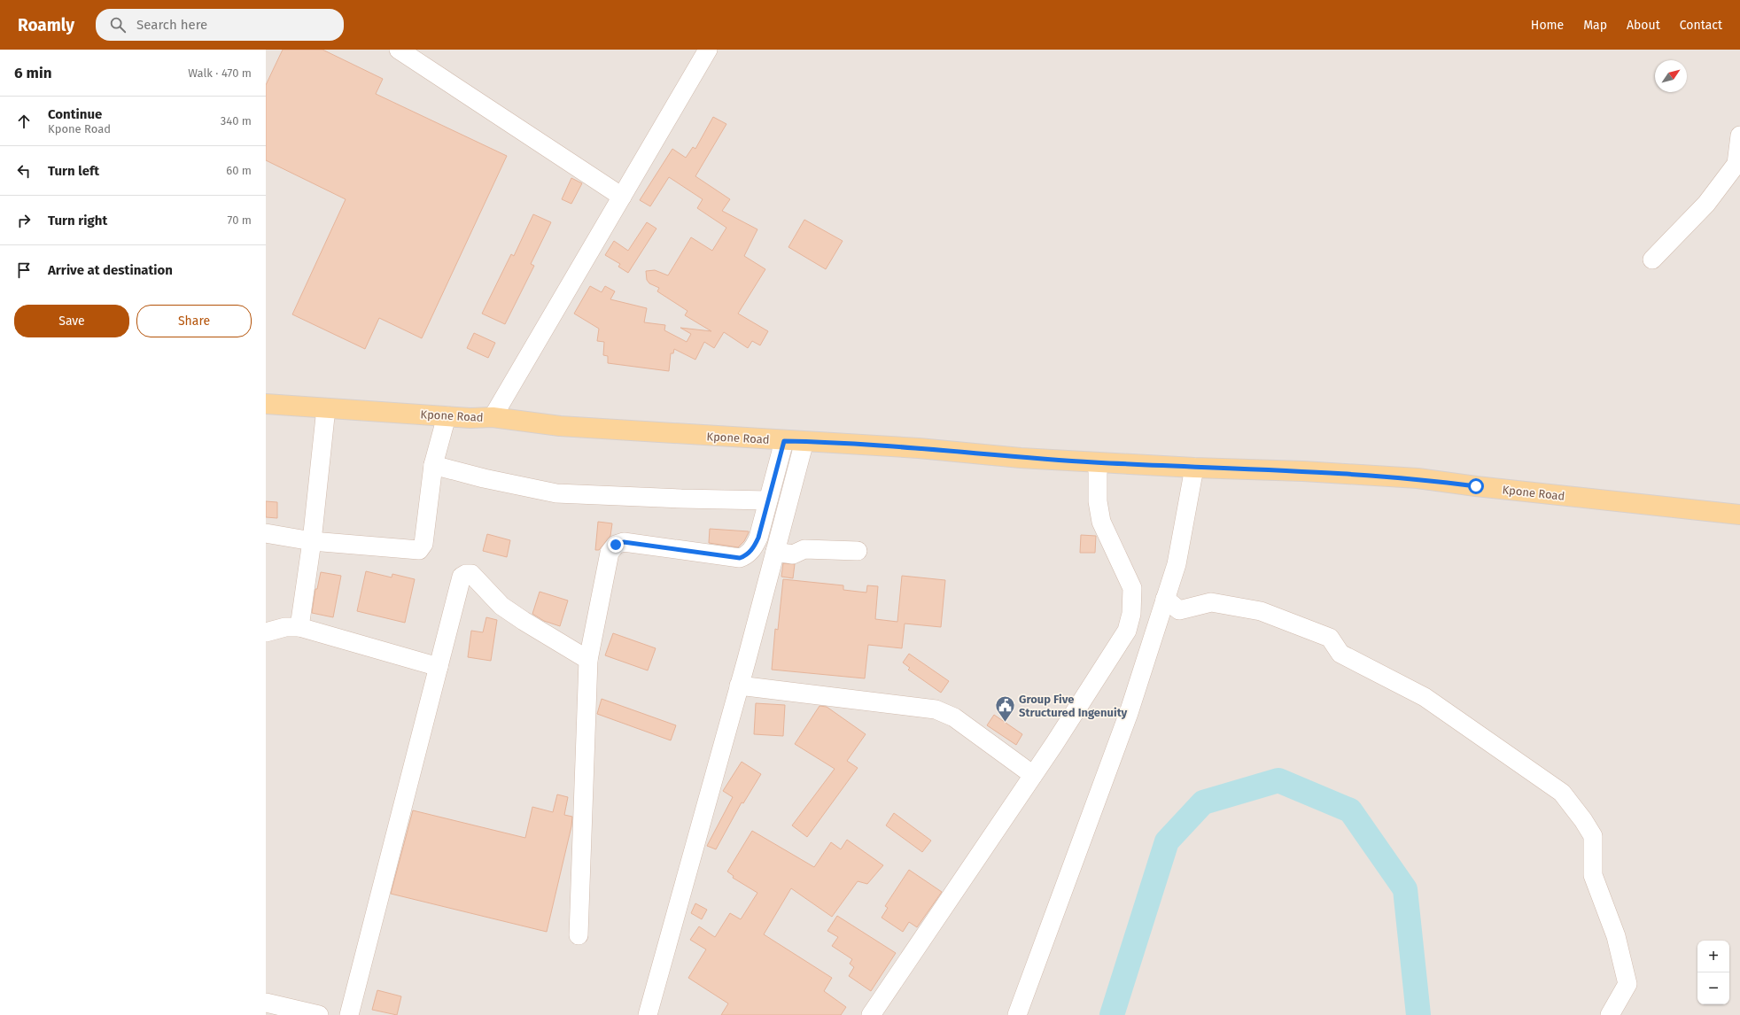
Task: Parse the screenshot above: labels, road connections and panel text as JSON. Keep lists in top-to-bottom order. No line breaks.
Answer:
{"streets":{"main road":["Kpone Road"]},"places":{"public building":["Group Five Structured Ingenuity"]},"north":"top right","page":{"header":"Roamly","search":"Search here","nav":["Home","Map","About","Contact"],"heading":["6 min","Walk · 470 m"],"list":[["Continue","Kpone Road","340 m"],["Turn left","60 m"],["Turn right","70 m"],"Arrive at destination"],"buttons":["Save","Share"],"map_buttons":["+","−"]}}
